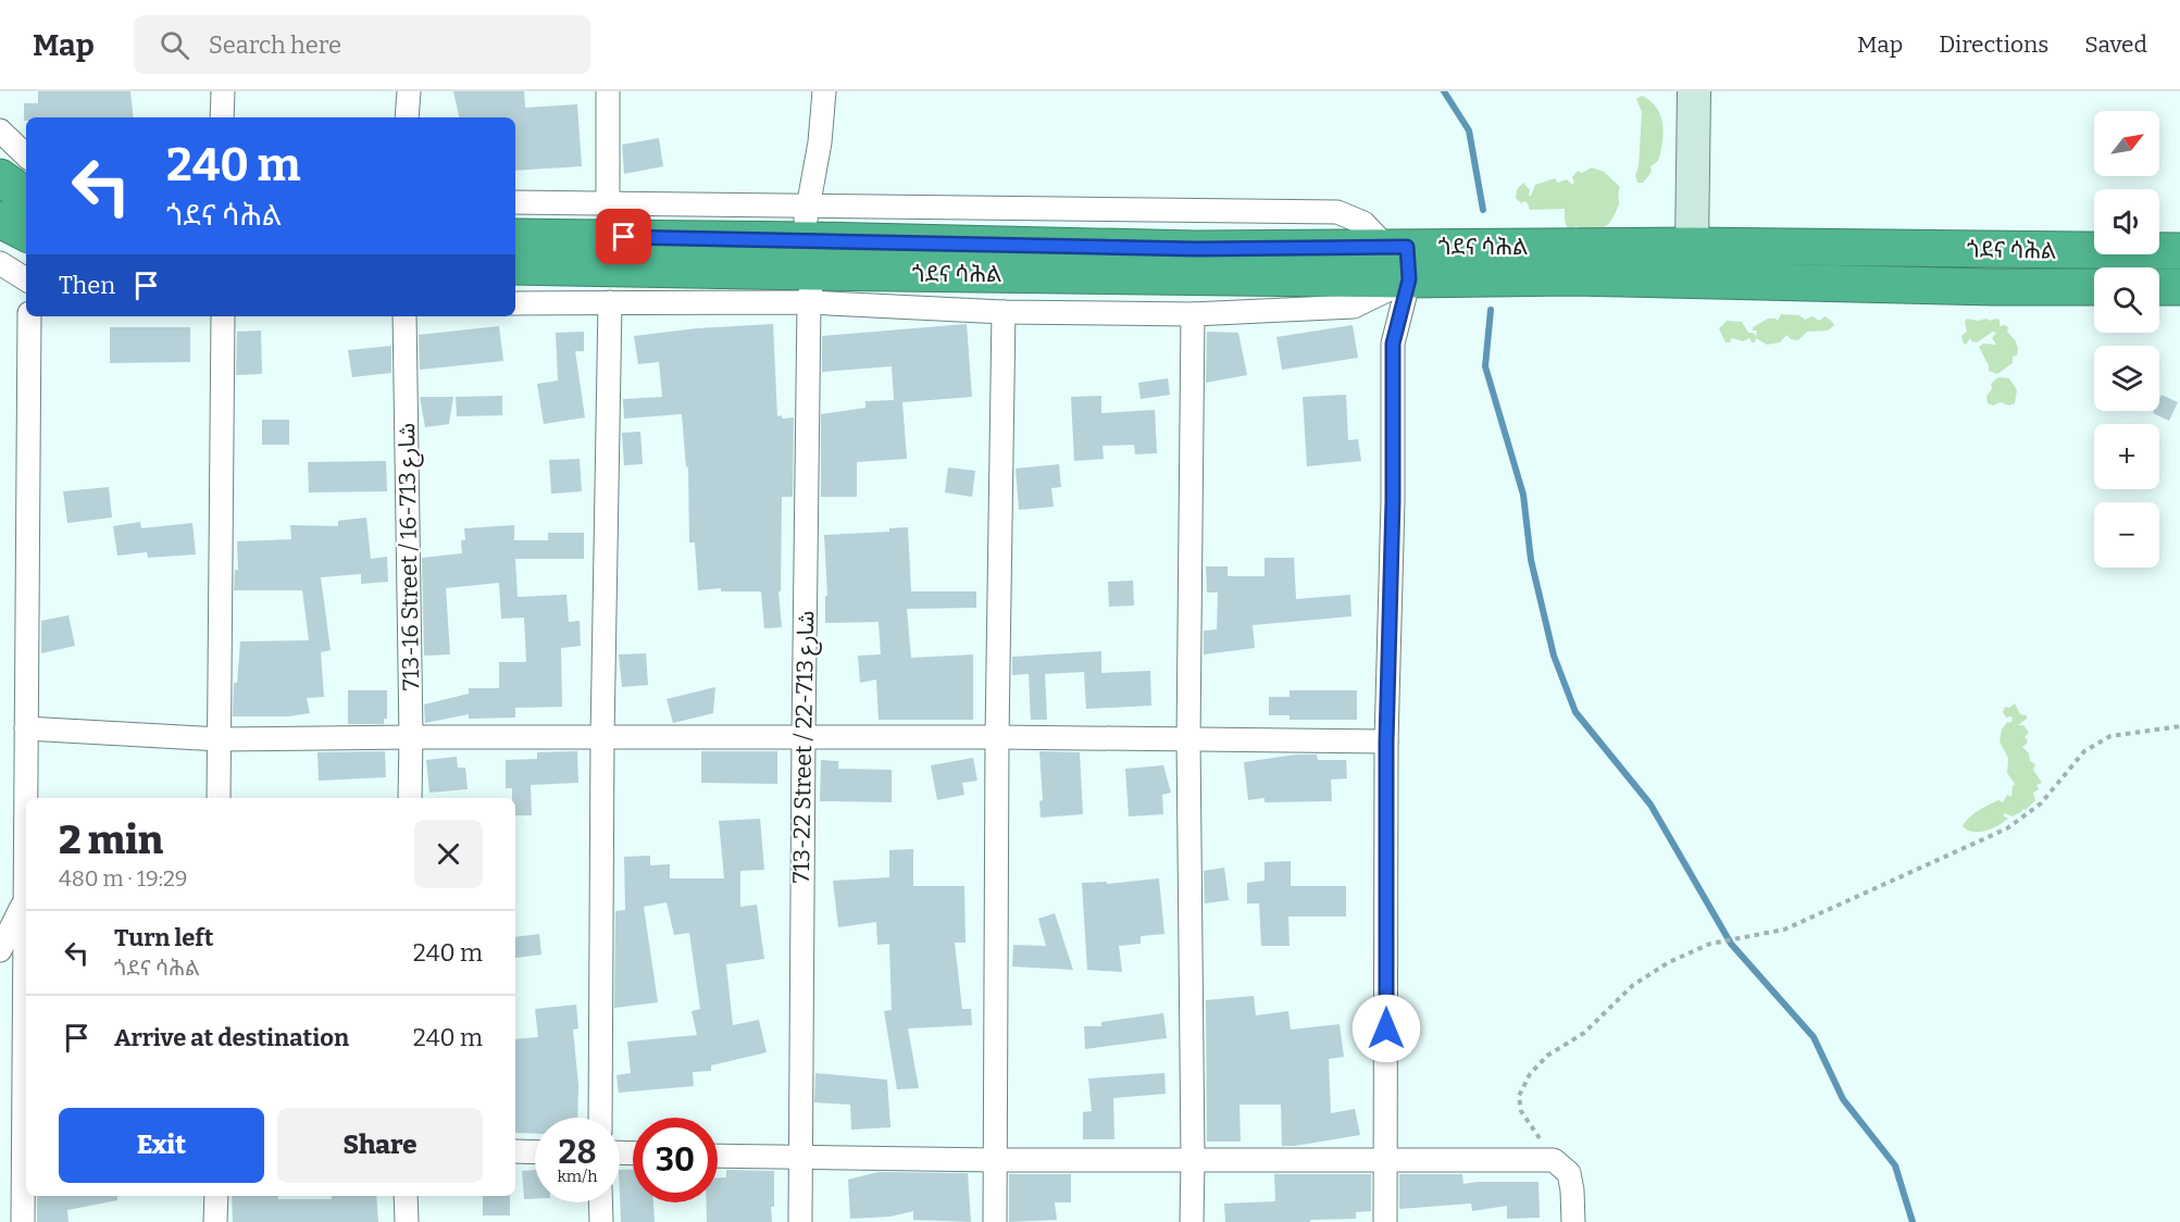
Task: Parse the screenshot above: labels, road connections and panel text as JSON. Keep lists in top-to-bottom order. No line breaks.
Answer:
{"streets":{"highway":["ጎደና ሳሕል"],"street":["713-16 Street / شارع 713-16","713-22 Street / شارع 713-22"]},"crossings":[["ጎደና ሳሕል","713-22 Street / شارع 713-22"]],"north":"top right","page":{"header":"Map","search":"Search here","nav":["Map","Directions","Saved"],"map_buttons":["+","−"],"turn":["240 m","ጎደና ሳሕል"],"then":"Then","heading":["2 min","480 m · 19:29"],"list":[{"name":"Turn left","note":"ጎደና ሳሕል","value":"240 m"},{"name":"Arrive at destination","value":"240 m"}],"buttons":["Exit","Share"],"speed":"28 km/h","limit":"30"}}
